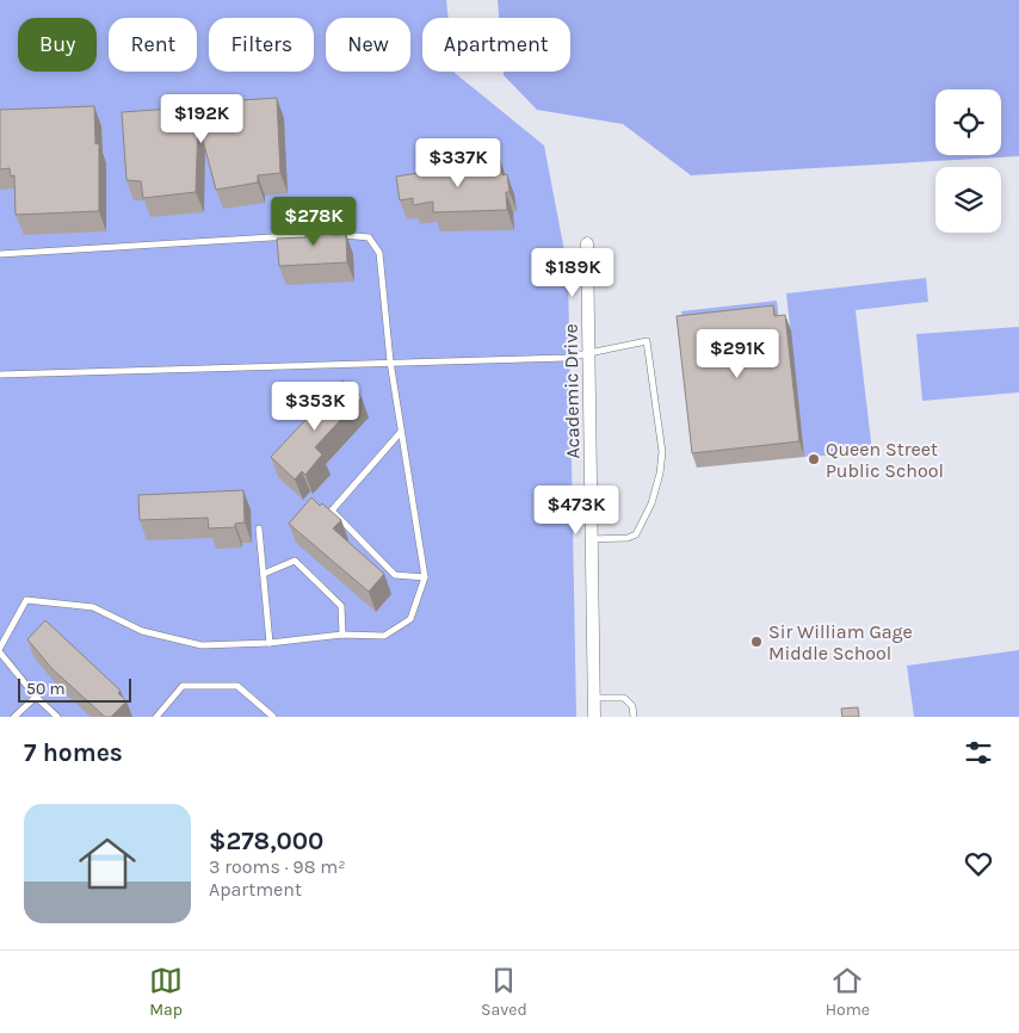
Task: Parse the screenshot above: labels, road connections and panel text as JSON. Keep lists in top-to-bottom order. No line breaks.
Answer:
{"streets":{"street":["Academic Drive"]},"places":["Queen Street Public School","Sir William Gage Middle School"],"scale_bar":"50 m","page":{"chip":["Buy","Rent","Filters","New","Apartment"],"price":["$192K","$337K","$278K","$189K","$291K","$353K","$473K"],"scale":"50 m","heading":"7 homes","list":[{"name":"$278,000","note":"3 rooms · 98 m² · Apartment"}],"tabs":["Map","Saved","Home"]}}
